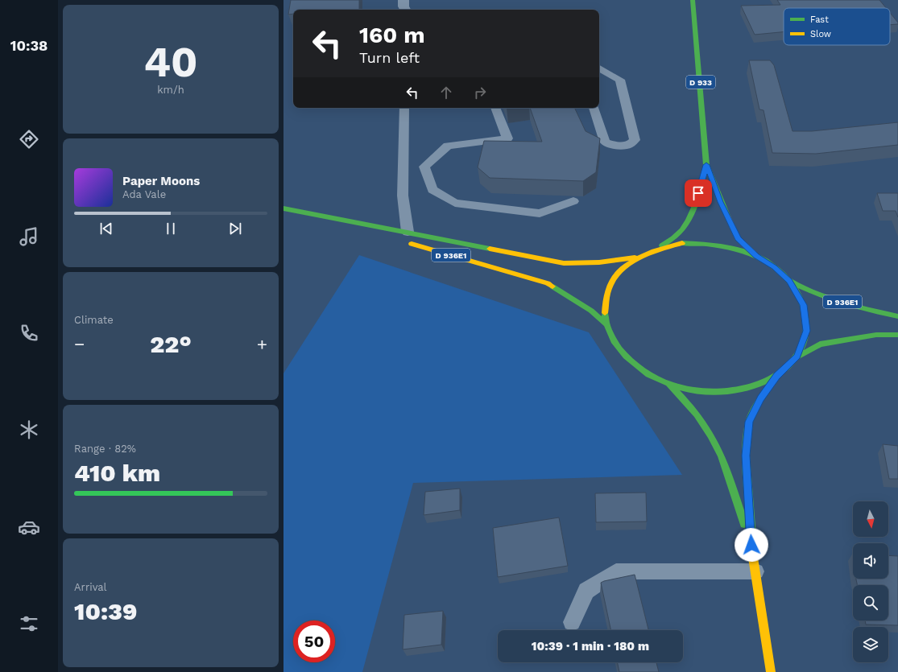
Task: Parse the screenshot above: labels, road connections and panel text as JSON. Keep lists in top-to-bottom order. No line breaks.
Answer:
{"streets":{"main road":["D 933","D 936E1"]},"legend":["Fast","Slow"],"north":"bottom","page":{"tabs":"10:38","tile":[["40","km/h"],"Climate",["Range · 82%","410 km"],["Arrival","10:39"]],"turn":["160 m","Turn left"],"song":["Paper Moons","Ada Vale"],"heat":["−","22°","+"],"limit":"50","trip":"10:39 · 1 min · 180 m"}}
